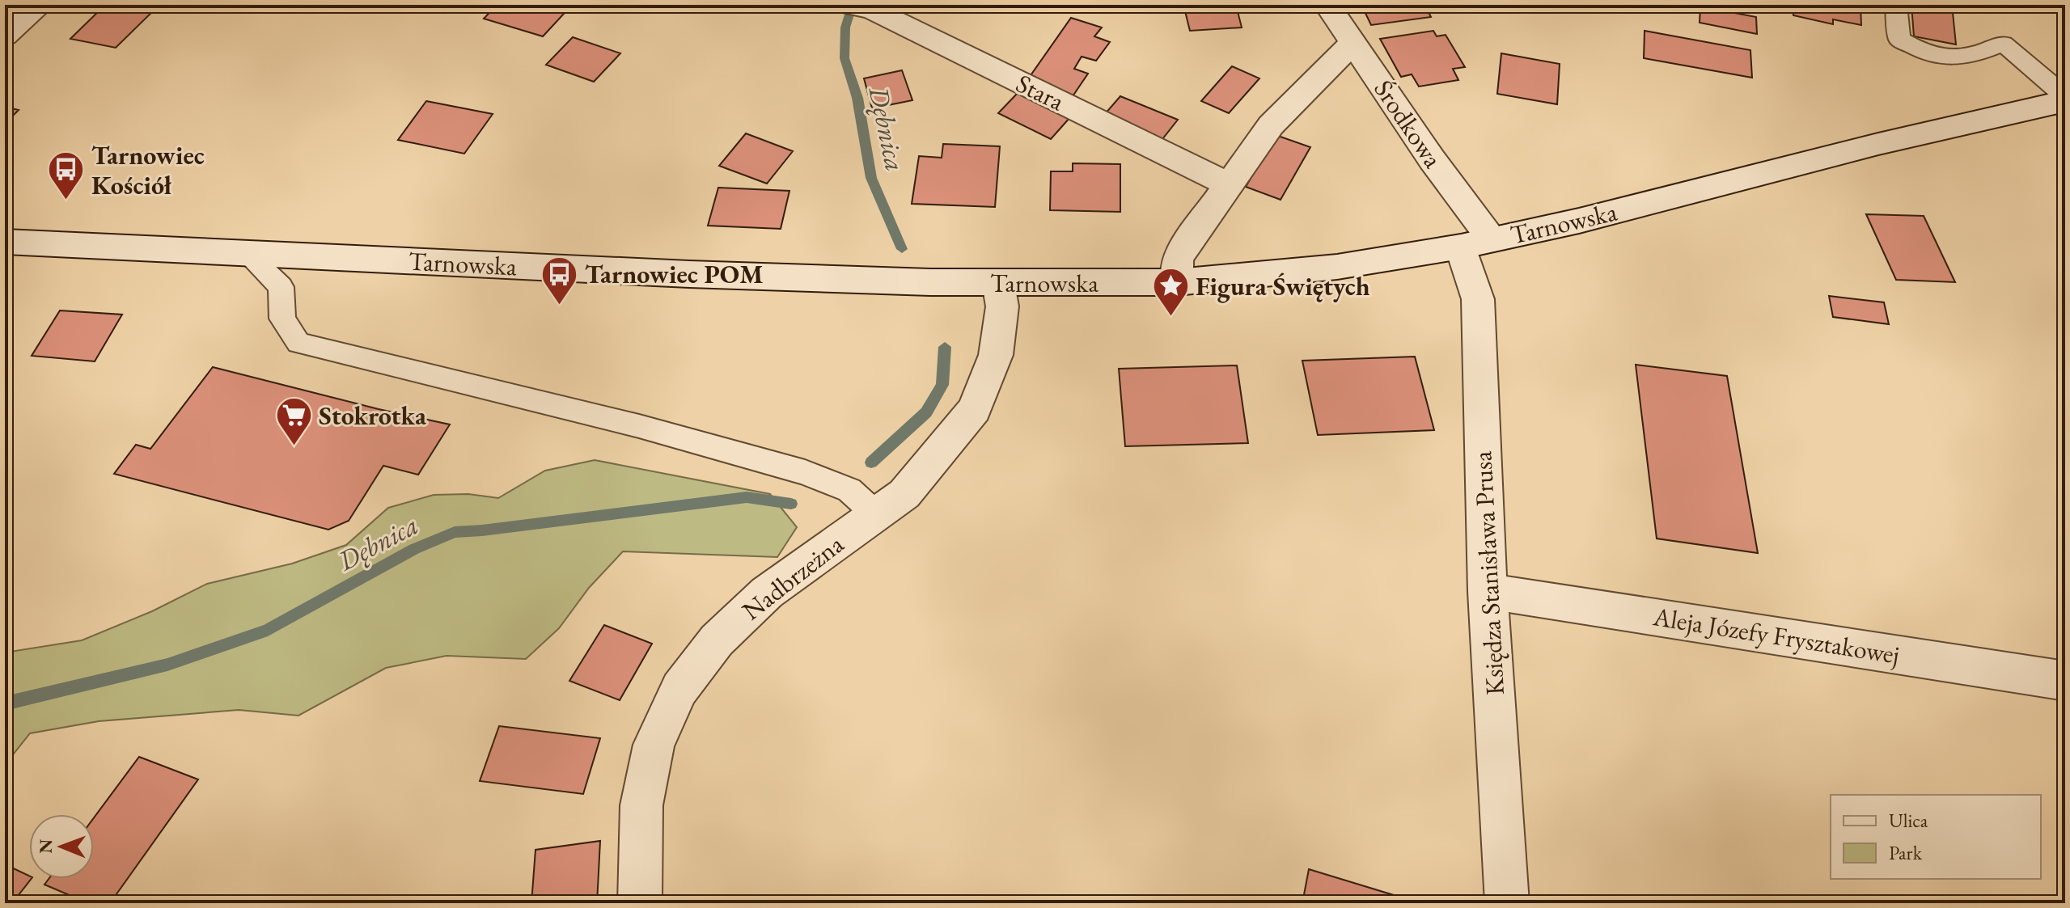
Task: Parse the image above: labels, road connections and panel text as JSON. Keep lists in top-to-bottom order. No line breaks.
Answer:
{"streets":{"street":["Stara","Środkowa","Tarnowska","Księdza Stanisława Prusa","Nadbrzeżna","Aleja Józefy Frysztakowej"]},"crossings":[["Środkowa","Tarnowska"],["Środkowa","Księdza Stanisława Prusa"],["Tarnowska","Księdza Stanisława Prusa"],["Tarnowska","Nadbrzeżna"],["Księdza Stanisława Prusa","Aleja Józefy Frysztakowej"]],"water":["Dębnica"],"places":{"bus stop":["Tarnowiec Kościół","Tarnowiec POM"],"place":["Figura Świętych"],"supermarket":["Stokrotka"]},"legend":["Ulica","Park"],"north":"left"}
